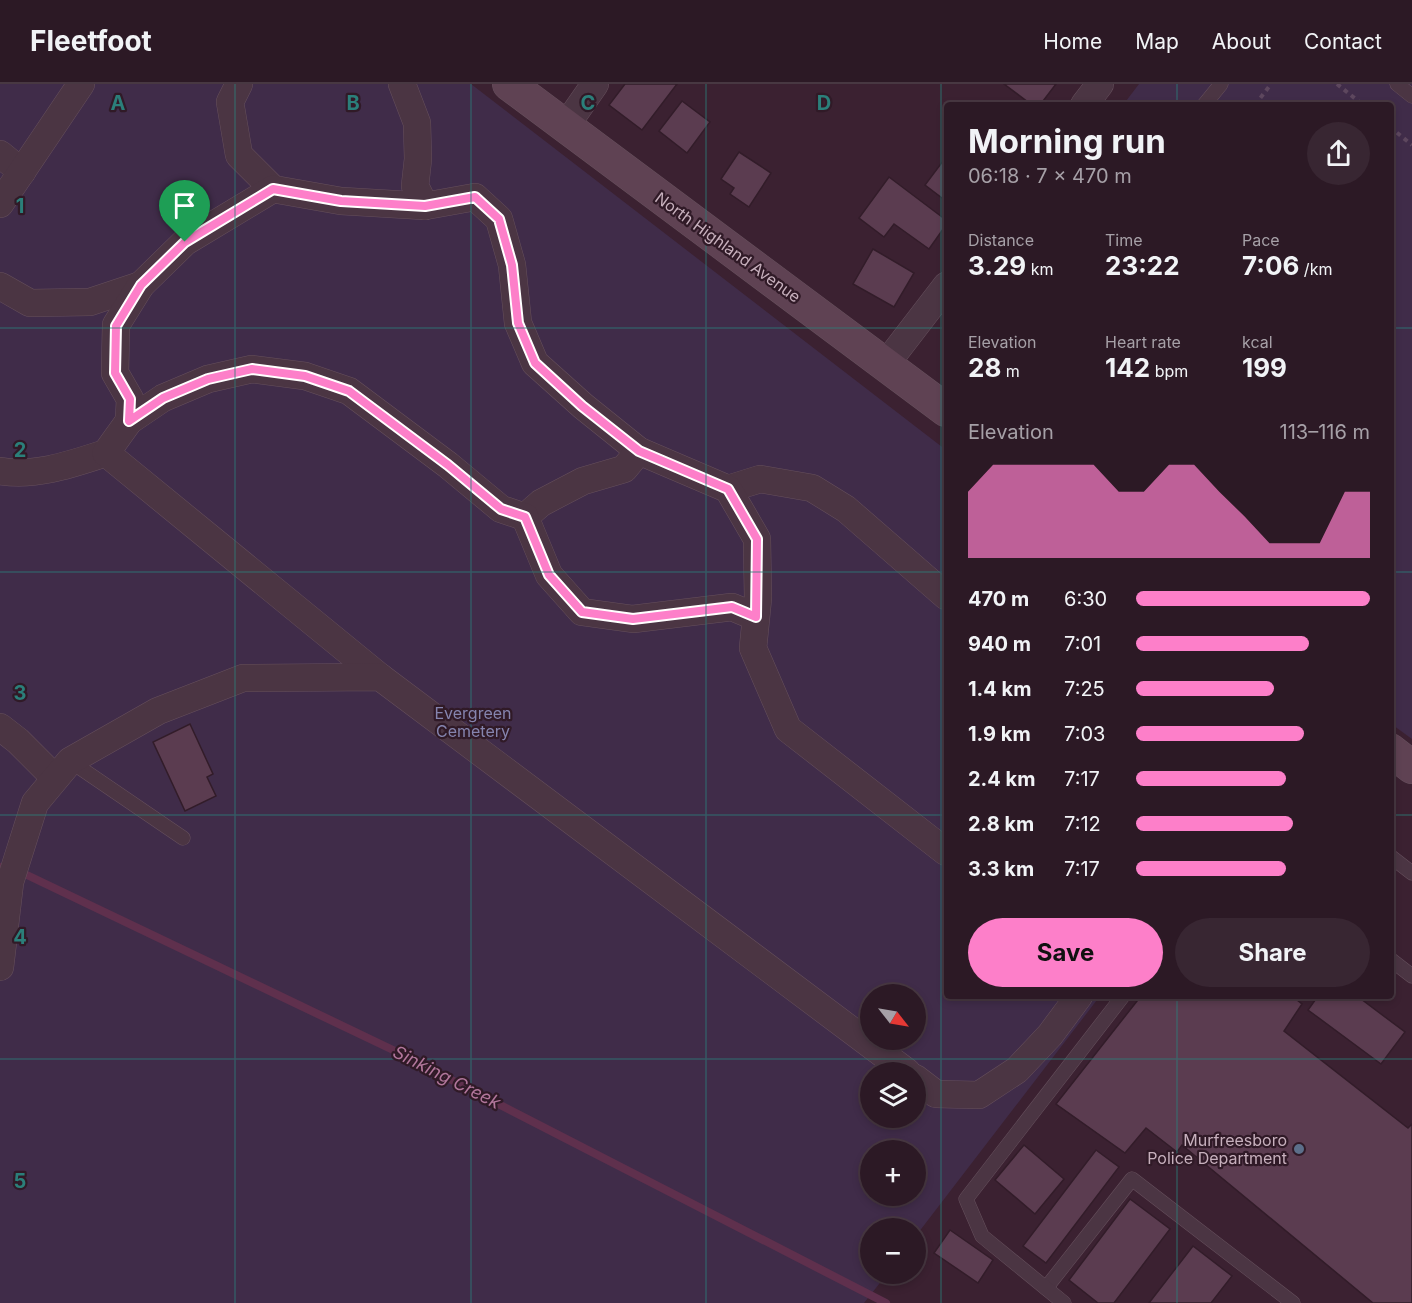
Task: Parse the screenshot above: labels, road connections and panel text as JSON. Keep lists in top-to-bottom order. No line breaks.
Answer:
{"streets":{"street":["North Highland Avenue"]},"water":["Sinking Creek"],"parks":["Evergreen Cemetery"],"places":["Murfreesboro Police Department"],"north":"bottom right","page":{"header":"Fleetfoot","nav":["Home","Map","About","Contact"],"heading":["Morning run","06:18 · 7 × 470 m"],"stats":[["Distance","3.29 km"],["Time","23:22"],["Pace","7:06 /km"],["Elevation","28 m"],["Heart rate","142 bpm"],["kcal","199"]],"chart":["Elevation","113–116 m"],"list":[{"name":"470 m","note":"6:30"},{"name":"940 m","note":"7:01"},{"name":"1.4 km","note":"7:25"},{"name":"1.9 km","note":"7:03"},{"name":"2.4 km","note":"7:17"},{"name":"2.8 km","note":"7:12"},{"name":"3.3 km","note":"7:17"}],"buttons":["Save","Share"],"map_buttons":["+","−"]},"grid":{"columns":["A","B","C","D"],"rows":["1","2","3","4","5"]}}
